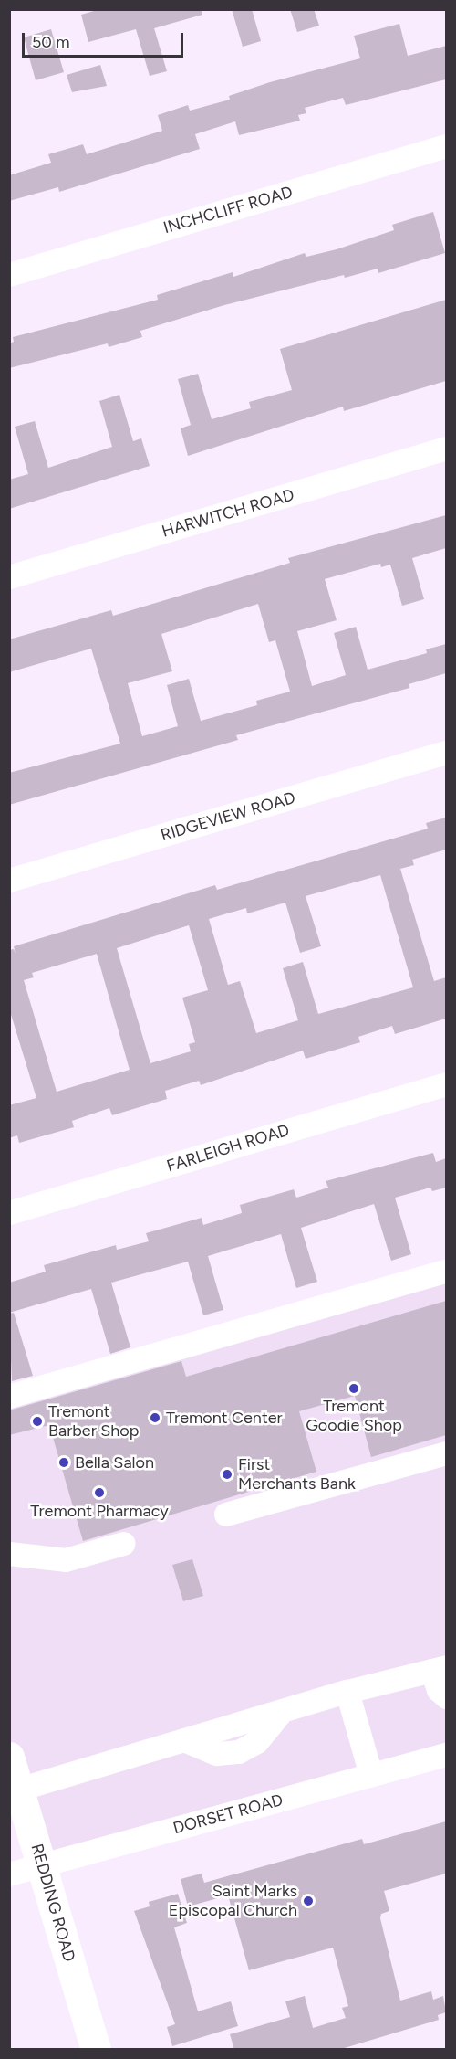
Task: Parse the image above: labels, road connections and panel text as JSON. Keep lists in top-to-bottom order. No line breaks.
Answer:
{"streets":{"main road":["REDDING ROAD"],"street":["INCHCLIFF ROAD","HARWITCH ROAD","RIDGEVIEW ROAD","FARLEIGH ROAD","DORSET ROAD"]},"crossings":[["DORSET ROAD","REDDING ROAD"]],"places":["Tremont Goodie Shop","Tremont Center","Tremont Barber Shop","Bella Salon","First Merchants Bank","Tremont Pharmacy","Saint Marks Episcopal Church"],"scale_bar":"50 m"}
